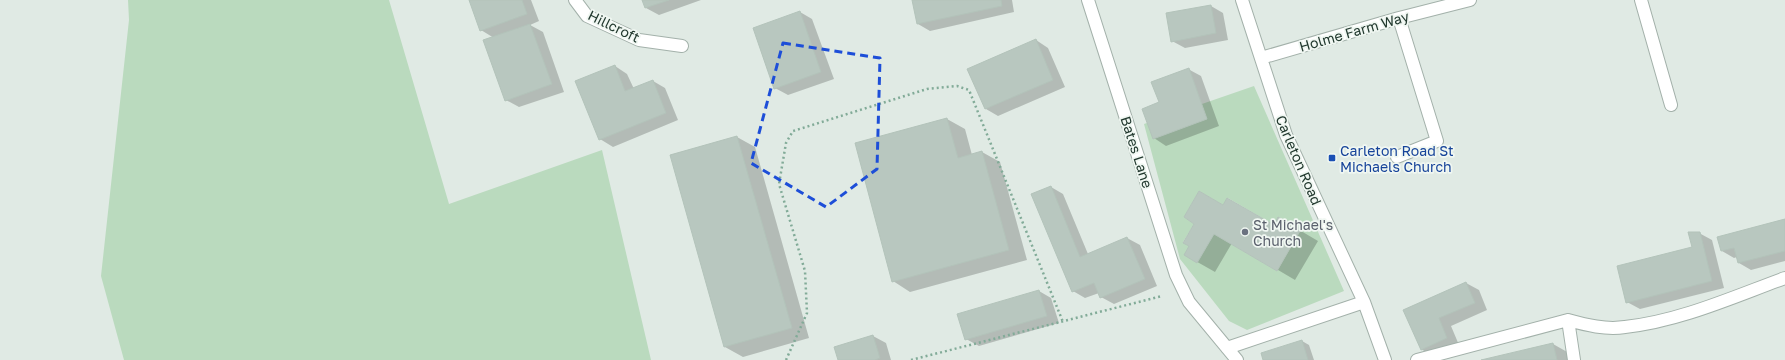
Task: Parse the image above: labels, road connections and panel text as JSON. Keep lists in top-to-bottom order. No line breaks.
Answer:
{"streets":{"street":["Hillcroft","Holme Farm Way","Bates Lane","Carleton Road"]},"crossings":[["Holme Farm Way","Carleton Road"]],"places":{"transit":["Carleton Road St Michaels Church"],"other":["St Michael's Church"]}}
